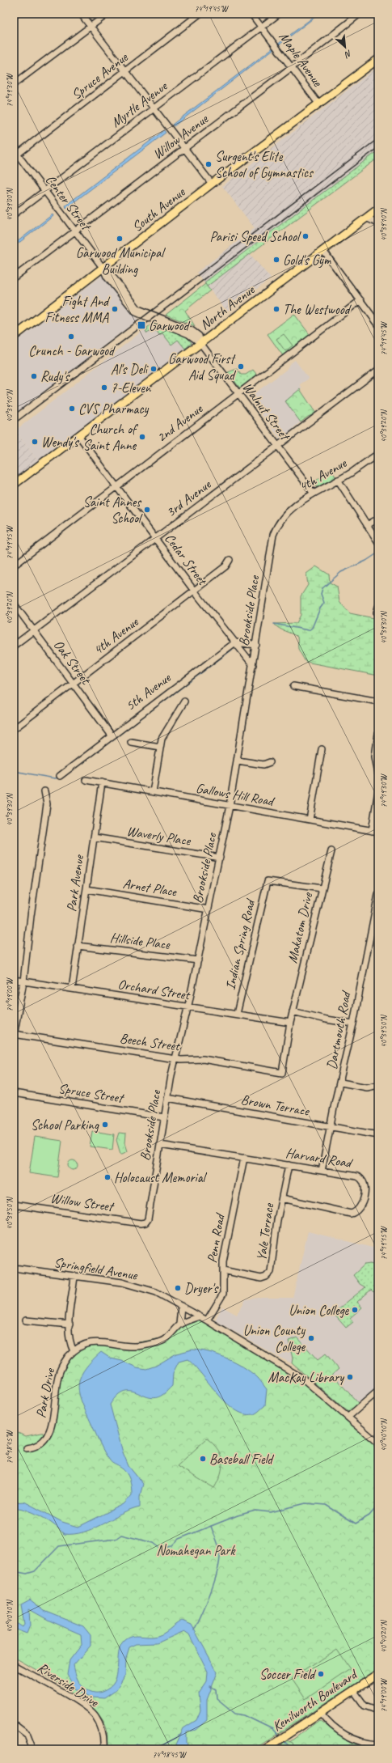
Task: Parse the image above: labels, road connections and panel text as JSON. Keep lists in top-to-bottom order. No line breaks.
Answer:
{"streets":{"main road":["South Avenue","North Avenue","Kenilworth Boulevard"],"street":["Maple Avenue","Spruce Avenue","Myrtle Avenue","Willow Avenue","Center Street","Walnut Street","2nd Avenue","4th Avenue","3rd Avenue","Cedar Street","Brookside Place","Oak Street","5th Avenue","Gallows Hill Road","Waverly Place","Park Avenue","Arnet Place","Makatom Drive","Hillside Place","Indian Spring Road","Orchard Street","Dartmouth Road","Beech Street","Spruce Street","Brown Terrace","Harvard Road","Willow Street","Yale Terrace","Penn Road","Springfield Avenue","Park Drive","Riverside Drive"]},"crossings":[["Maple Avenue","Myrtle Avenue"],["Maple Avenue","Willow Avenue"],["Maple Avenue","South Avenue"],["Spruce Avenue","Center Street"],["Myrtle Avenue","Center Street"],["Willow Avenue","Center Street"],["Center Street","South Avenue"],["Center Street","North Avenue"],["Center Street","Walnut Street"],["North Avenue","Walnut Street"],["North Avenue","Cedar Street"],["Walnut Street","2nd Avenue"],["Walnut Street","4th Avenue"],["Walnut Street","3rd Avenue"],["2nd Avenue","Cedar Street"],["4th Avenue","Cedar Street"],["4th Avenue","Brookside Place"],["4th Avenue","Oak Street"],["3rd Avenue","Cedar Street"],["3rd Avenue","Oak Street"],["Cedar Street","Brookside Place"],["Cedar Street","5th Avenue"],["Brookside Place","Gallows Hill Road"],["Brookside Place","Waverly Place"],["Brookside Place","Arnet Place"],["Brookside Place","Hillside Place"],["Brookside Place","Orchard Street"],["Brookside Place","Beech Street"],["Brookside Place","Spruce Street"],["Brookside Place","Brown Terrace"],["Brookside Place","Harvard Road"],["Brookside Place","Willow Street"],["Oak Street","5th Avenue"],["Gallows Hill Road","Park Avenue"],["Waverly Place","Park Avenue"],["Park Avenue","Arnet Place"],["Park Avenue","Hillside Place"],["Park Avenue","Orchard Street"],["Makatom Drive","Indian Spring Road"],["Makatom Drive","Orchard Street"],["Makatom Drive","Beech Street"],["Indian Spring Road","Orchard Street"],["Orchard Street","Beech Street"],["Dartmouth Road","Brown Terrace"],["Dartmouth Road","Harvard Road"],["Harvard Road","Yale Terrace"],["Harvard Road","Penn Road"],["Yale Terrace","Penn Road"],["Penn Road","Springfield Avenue"],["Springfield Avenue","Park Drive"]],"parks":["Nomahegan Park"],"places":{"other":["Surgent's Elite School of Gymnastics","Parisi Speed School","Garwood Municipal Building","Gold's Gym","Fight And Fitness MMA","The Westwood","Crunch - Garwood","Garwood First Aid Squad","Al's Deli","Rudy's","7-Eleven","CVS Pharmacy","Church of Saint Anne","Wendy's","Saint Annes School","School Parking","Holocaust Memorial","Dryer's","Union College","Union County College","MacKay Library","Baseball Field","Soccer Field"],"transit":["Garwood"]},"north":"bottom right","coordinates":["74°19'45\"W","74°19'30\"W","40°39'00\"N","40°39'10\"N","40°39'20\"N","74°19'15\"W","40°39'30\"N","74°19'00\"W","40°39'50\"N","40°40'10\"N","74°18'45\"W","40°40'20\"N"]}
